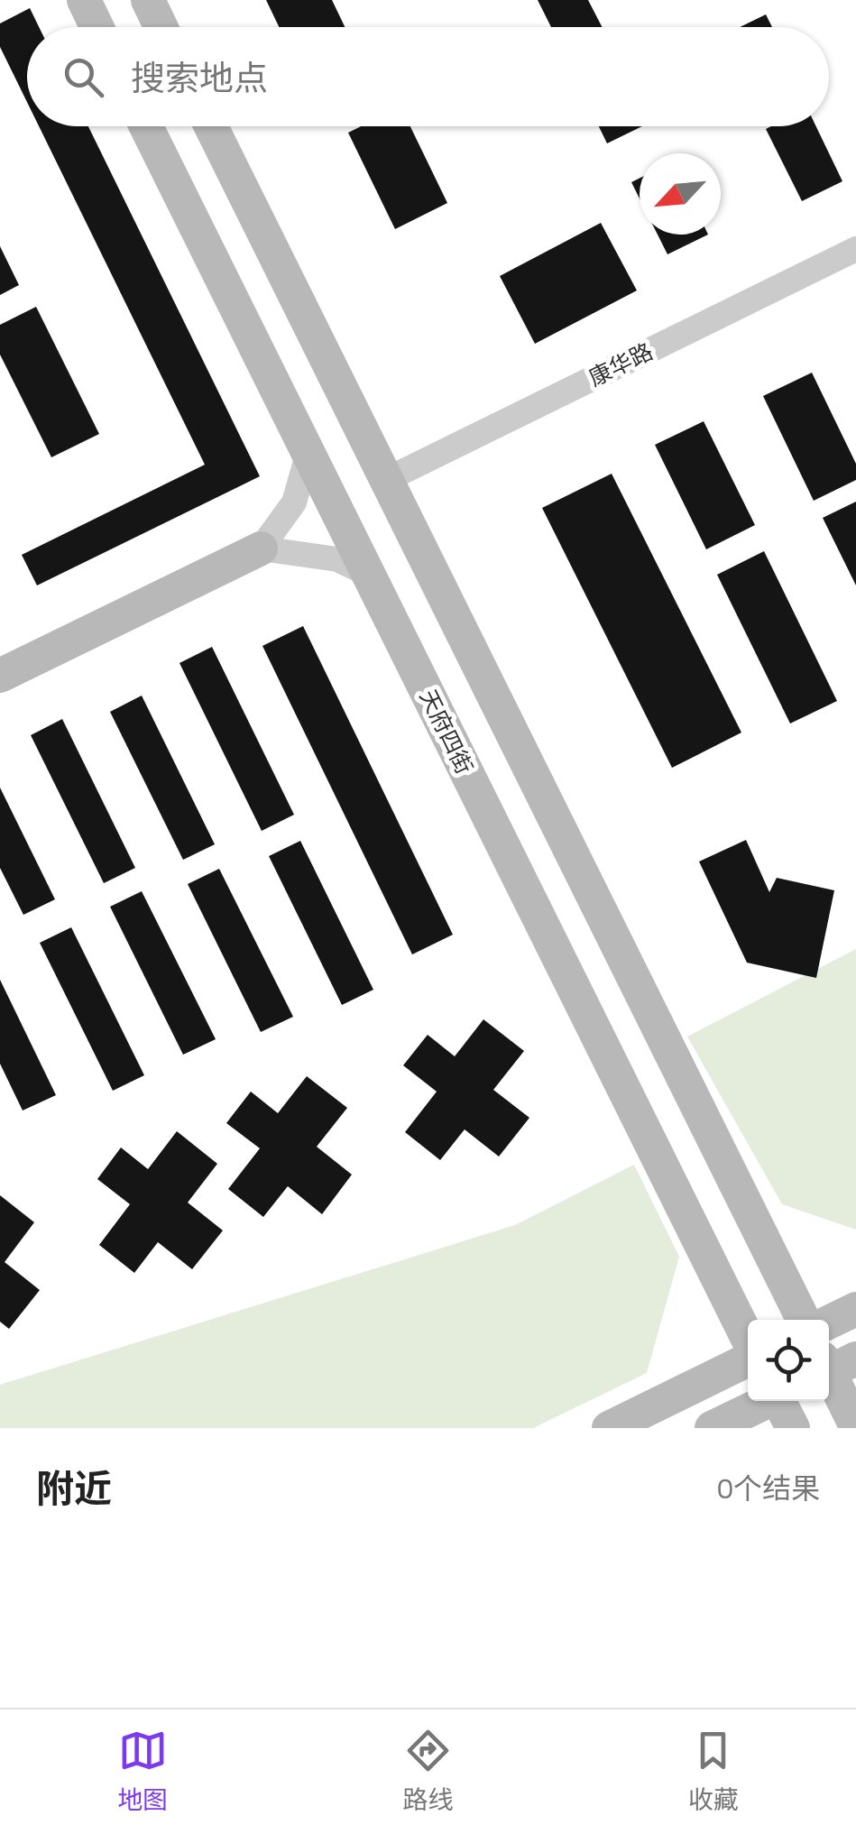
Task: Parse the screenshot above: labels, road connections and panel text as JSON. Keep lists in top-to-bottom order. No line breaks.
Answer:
{"streets":{"main road":["天府四街"],"street":["康华路"]},"north":"bottom left","page":{"search":"搜索地点","heading":["附近","0个结果"],"nav":["地图","路线","收藏"]}}
